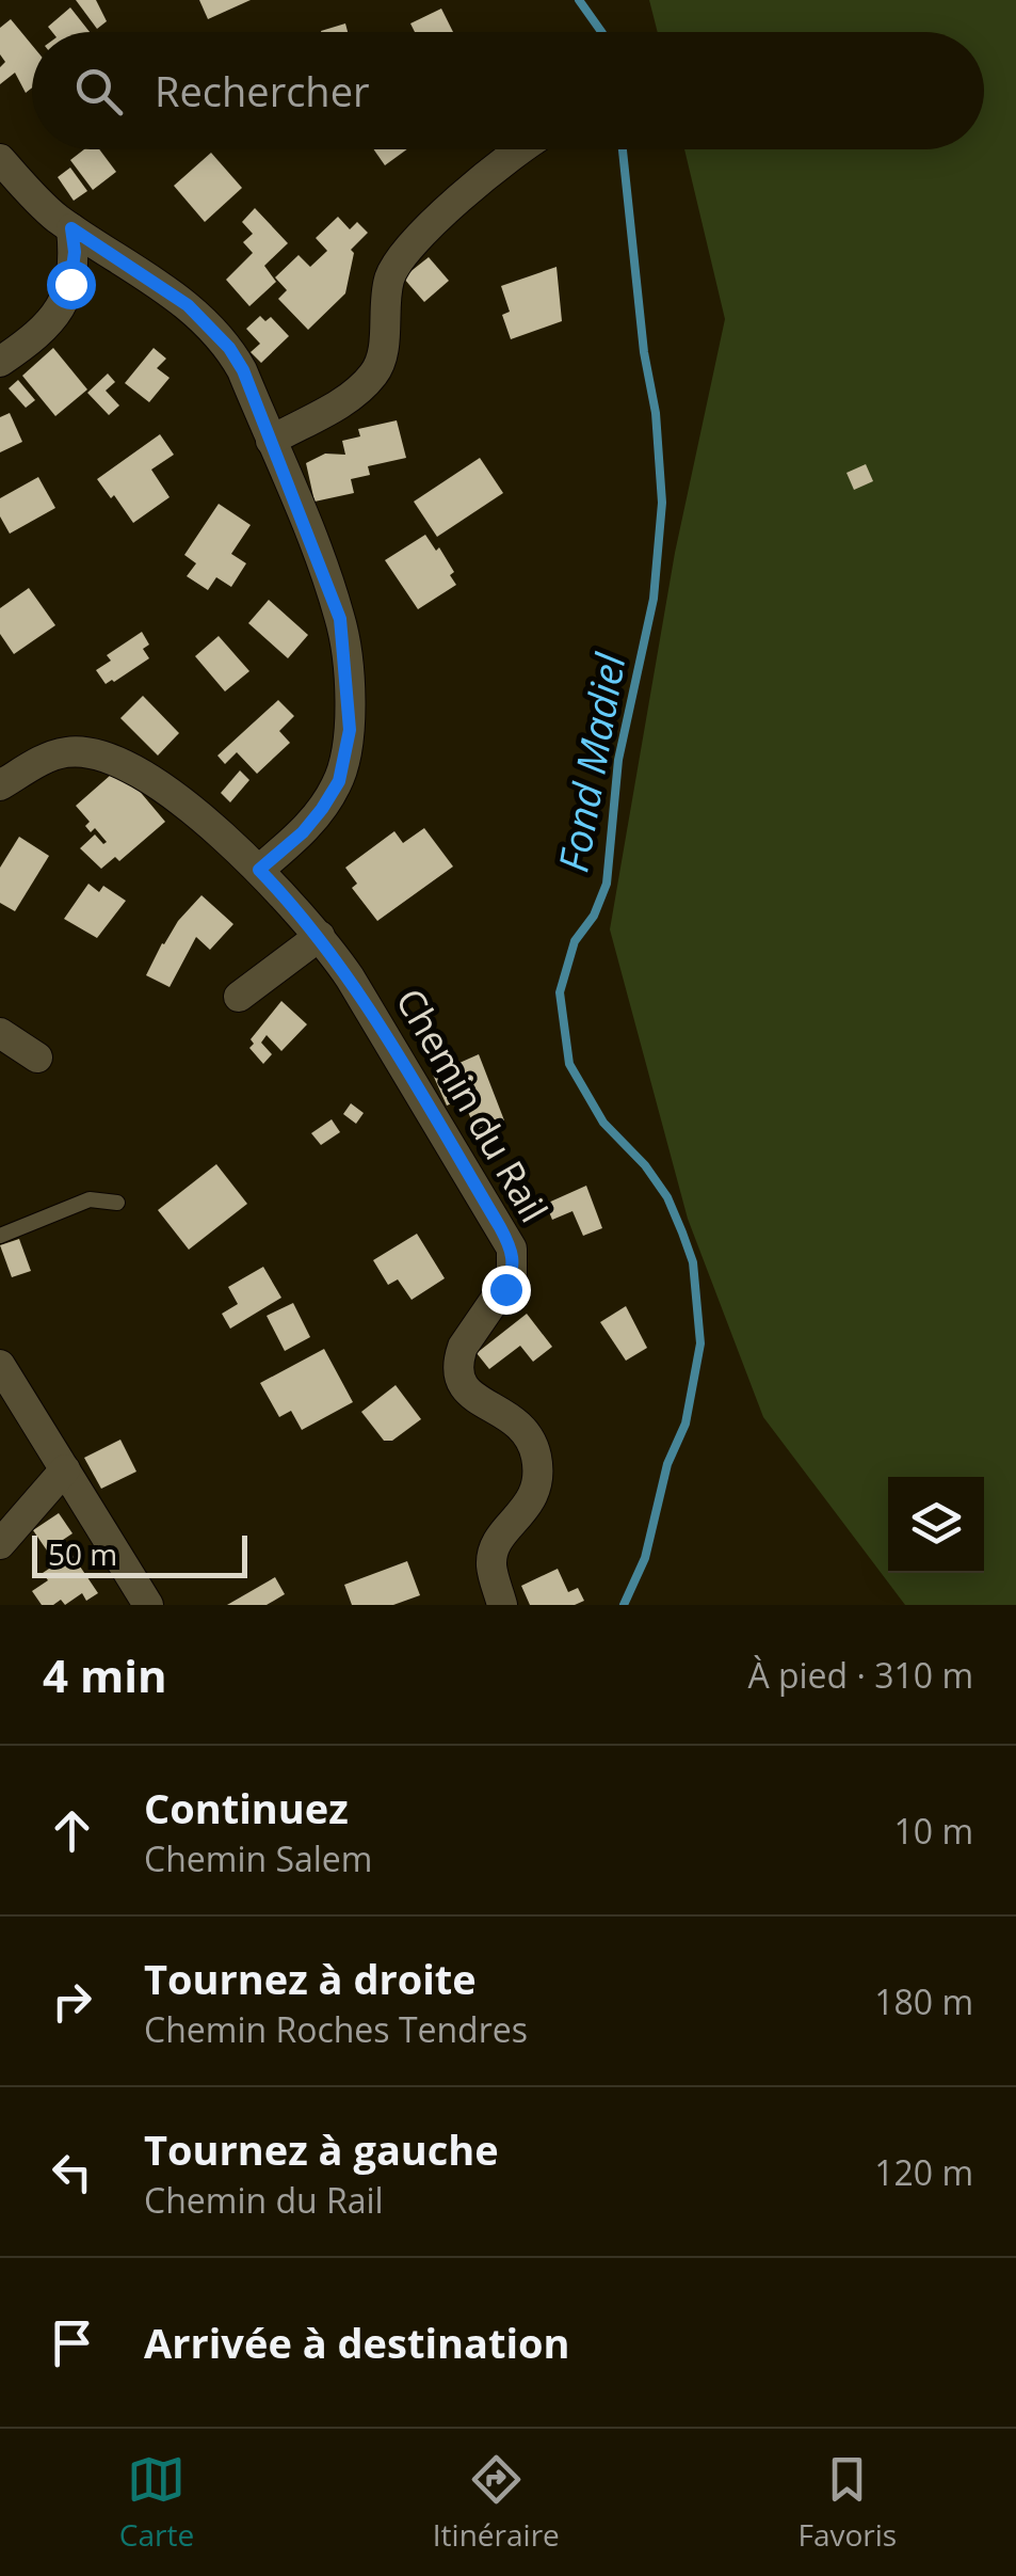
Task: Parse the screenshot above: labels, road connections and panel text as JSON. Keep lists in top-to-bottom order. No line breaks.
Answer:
{"streets":{"street":["Chemin du Rail"]},"water":["Fond Madiel"],"scale_bar":"50 m","page":{"search":"Rechercher","scale":"50 m","heading":["4 min","À pied · 310 m"],"list":[["Continuez","Chemin Salem","10 m"],["Tournez à droite","Chemin Roches Tendres","180 m"],["Tournez à gauche","Chemin du Rail","120 m"],"Arrivée à destination"],"nav":["Carte","Itinéraire","Favoris"]}}
